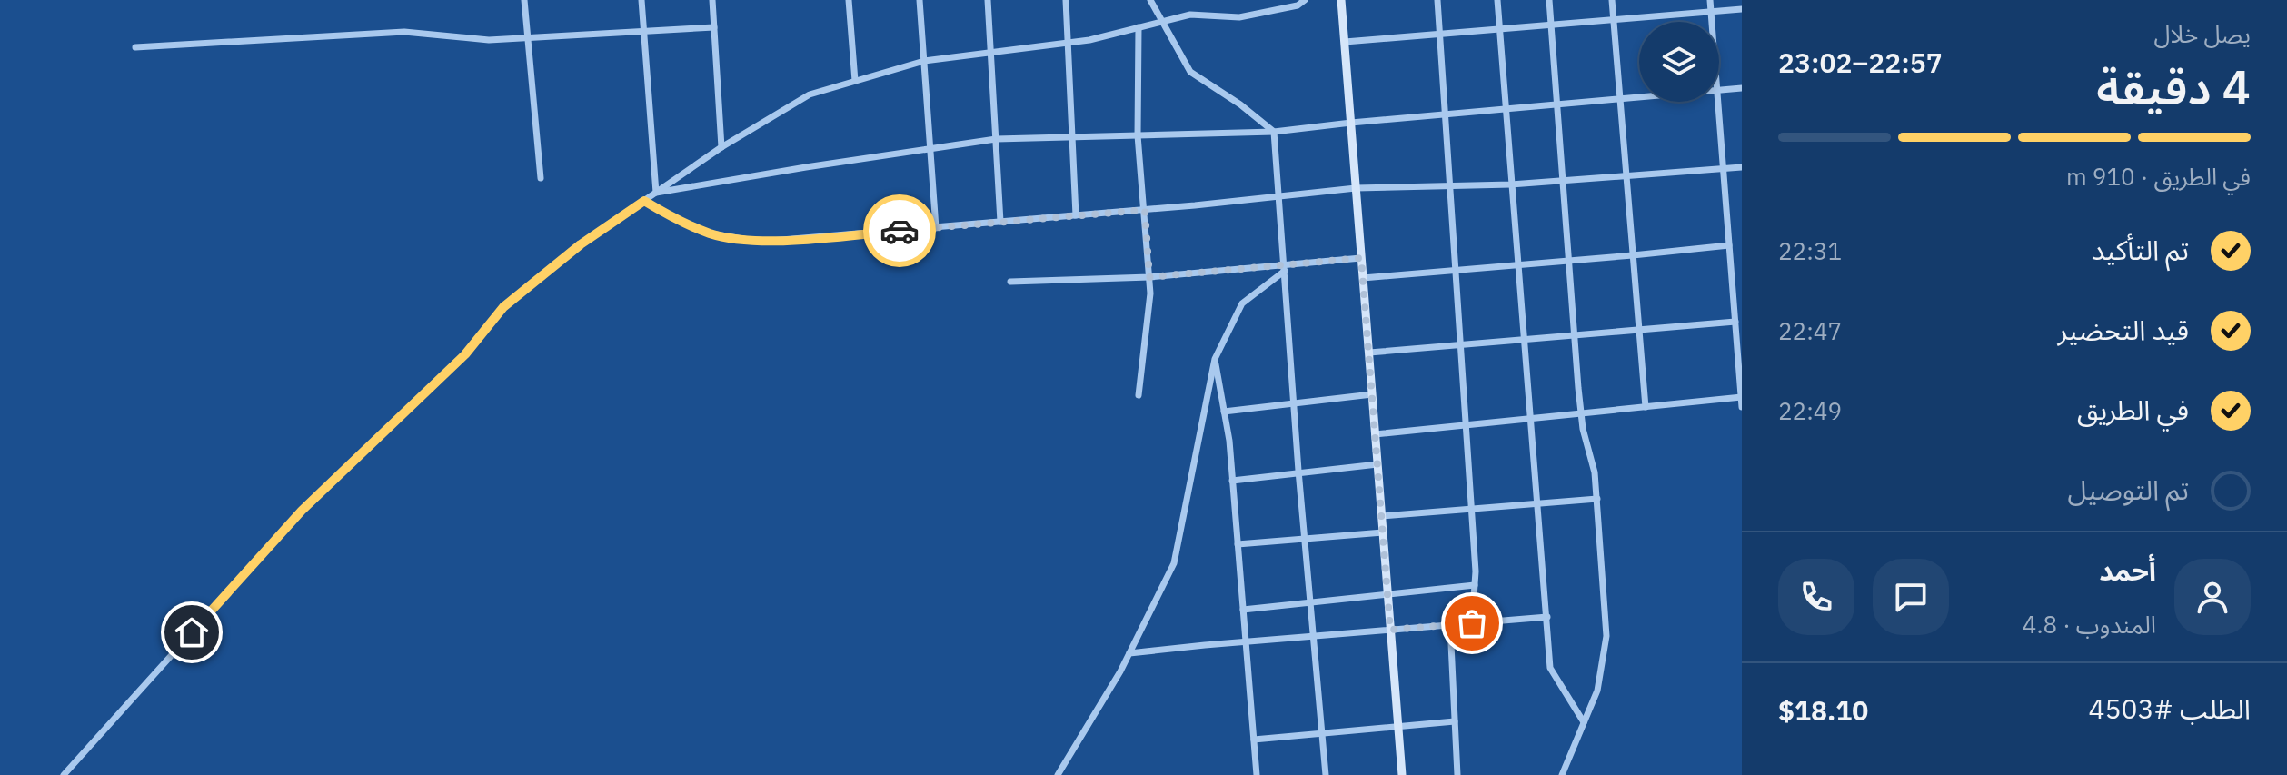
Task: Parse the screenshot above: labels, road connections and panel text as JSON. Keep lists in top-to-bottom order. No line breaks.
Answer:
{"page":{"heading":["4 دقيقة","يصل خلال","22:57–23:02"],"panel":["أحمد","المندوب · 4.8","الطلب #4503","$18.10"],"bar":"في الطريق · 910 m","list":[["تم التأكيد","22:31"],["قيد التحضير","22:47"],["في الطريق","22:49"],"تم التوصيل"]}}
